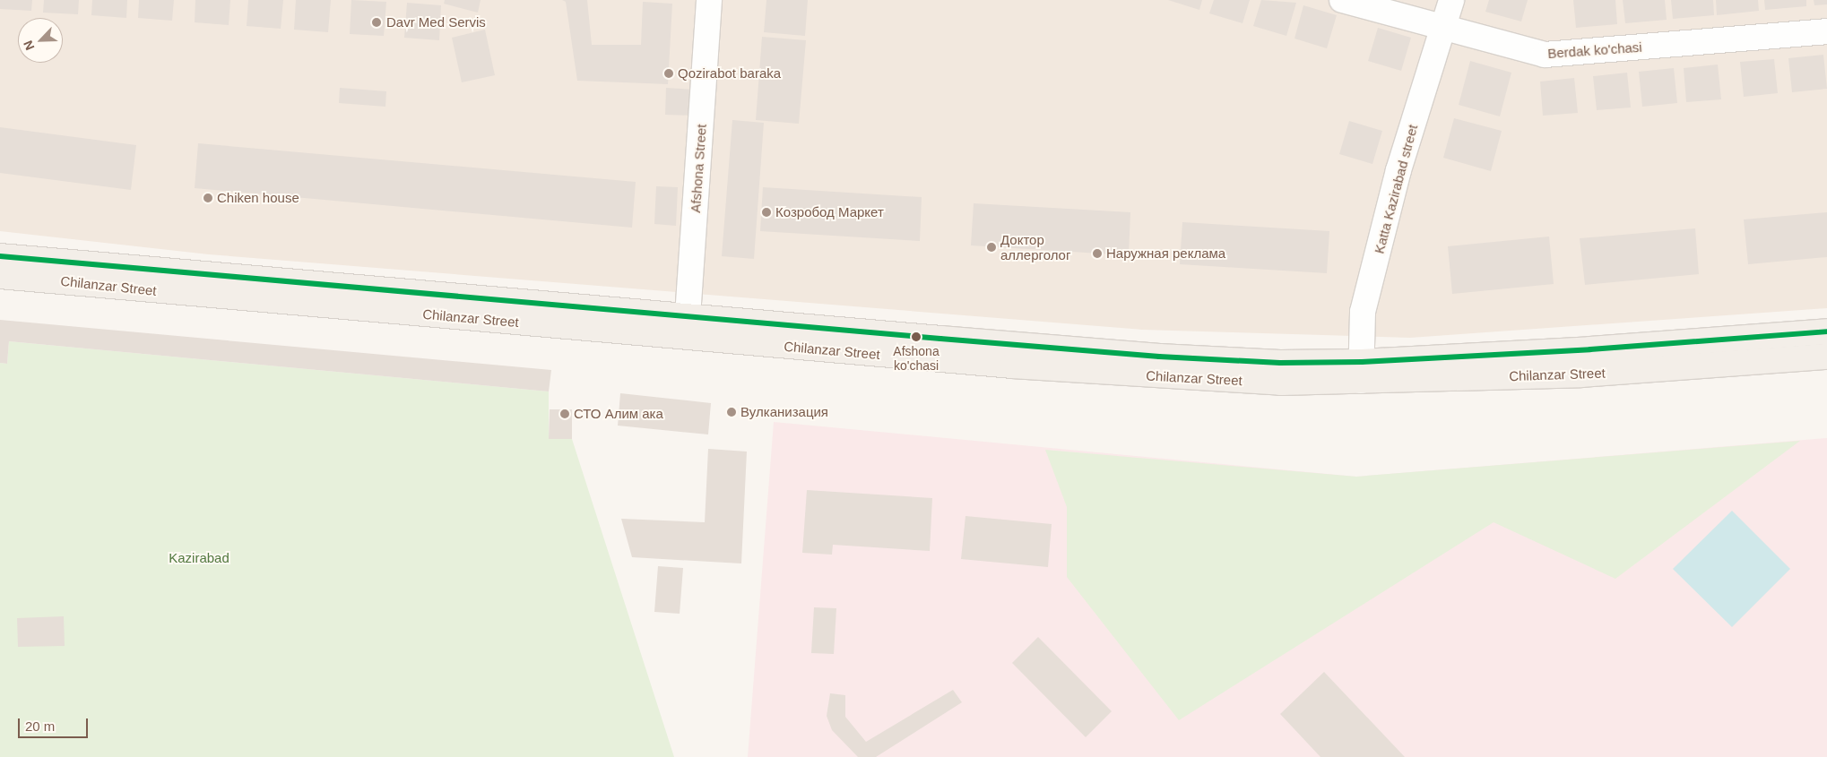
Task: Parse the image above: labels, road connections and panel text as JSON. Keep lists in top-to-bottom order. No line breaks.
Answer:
{"streets":{"main road":["Chilanzar Street"],"street":["Berdak ko'chasi","Afshona Street","Katta Kazirabad street"]},"crossings":[["Berdak ko'chasi","Katta Kazirabad street"],["Afshona Street","Chilanzar Street"],["Katta Kazirabad street","Chilanzar Street"]],"parks":["Kazirabad"],"places":["Davr Med Servis","Qozirabot baraka","Chiken house","Козробод Маркет","Доктор аллерголог","Наружная реклама","Afshona ko'chasi","Вулканизация","СТО Алим ака"],"scale_bar":"20 m","north":"bottom left"}
